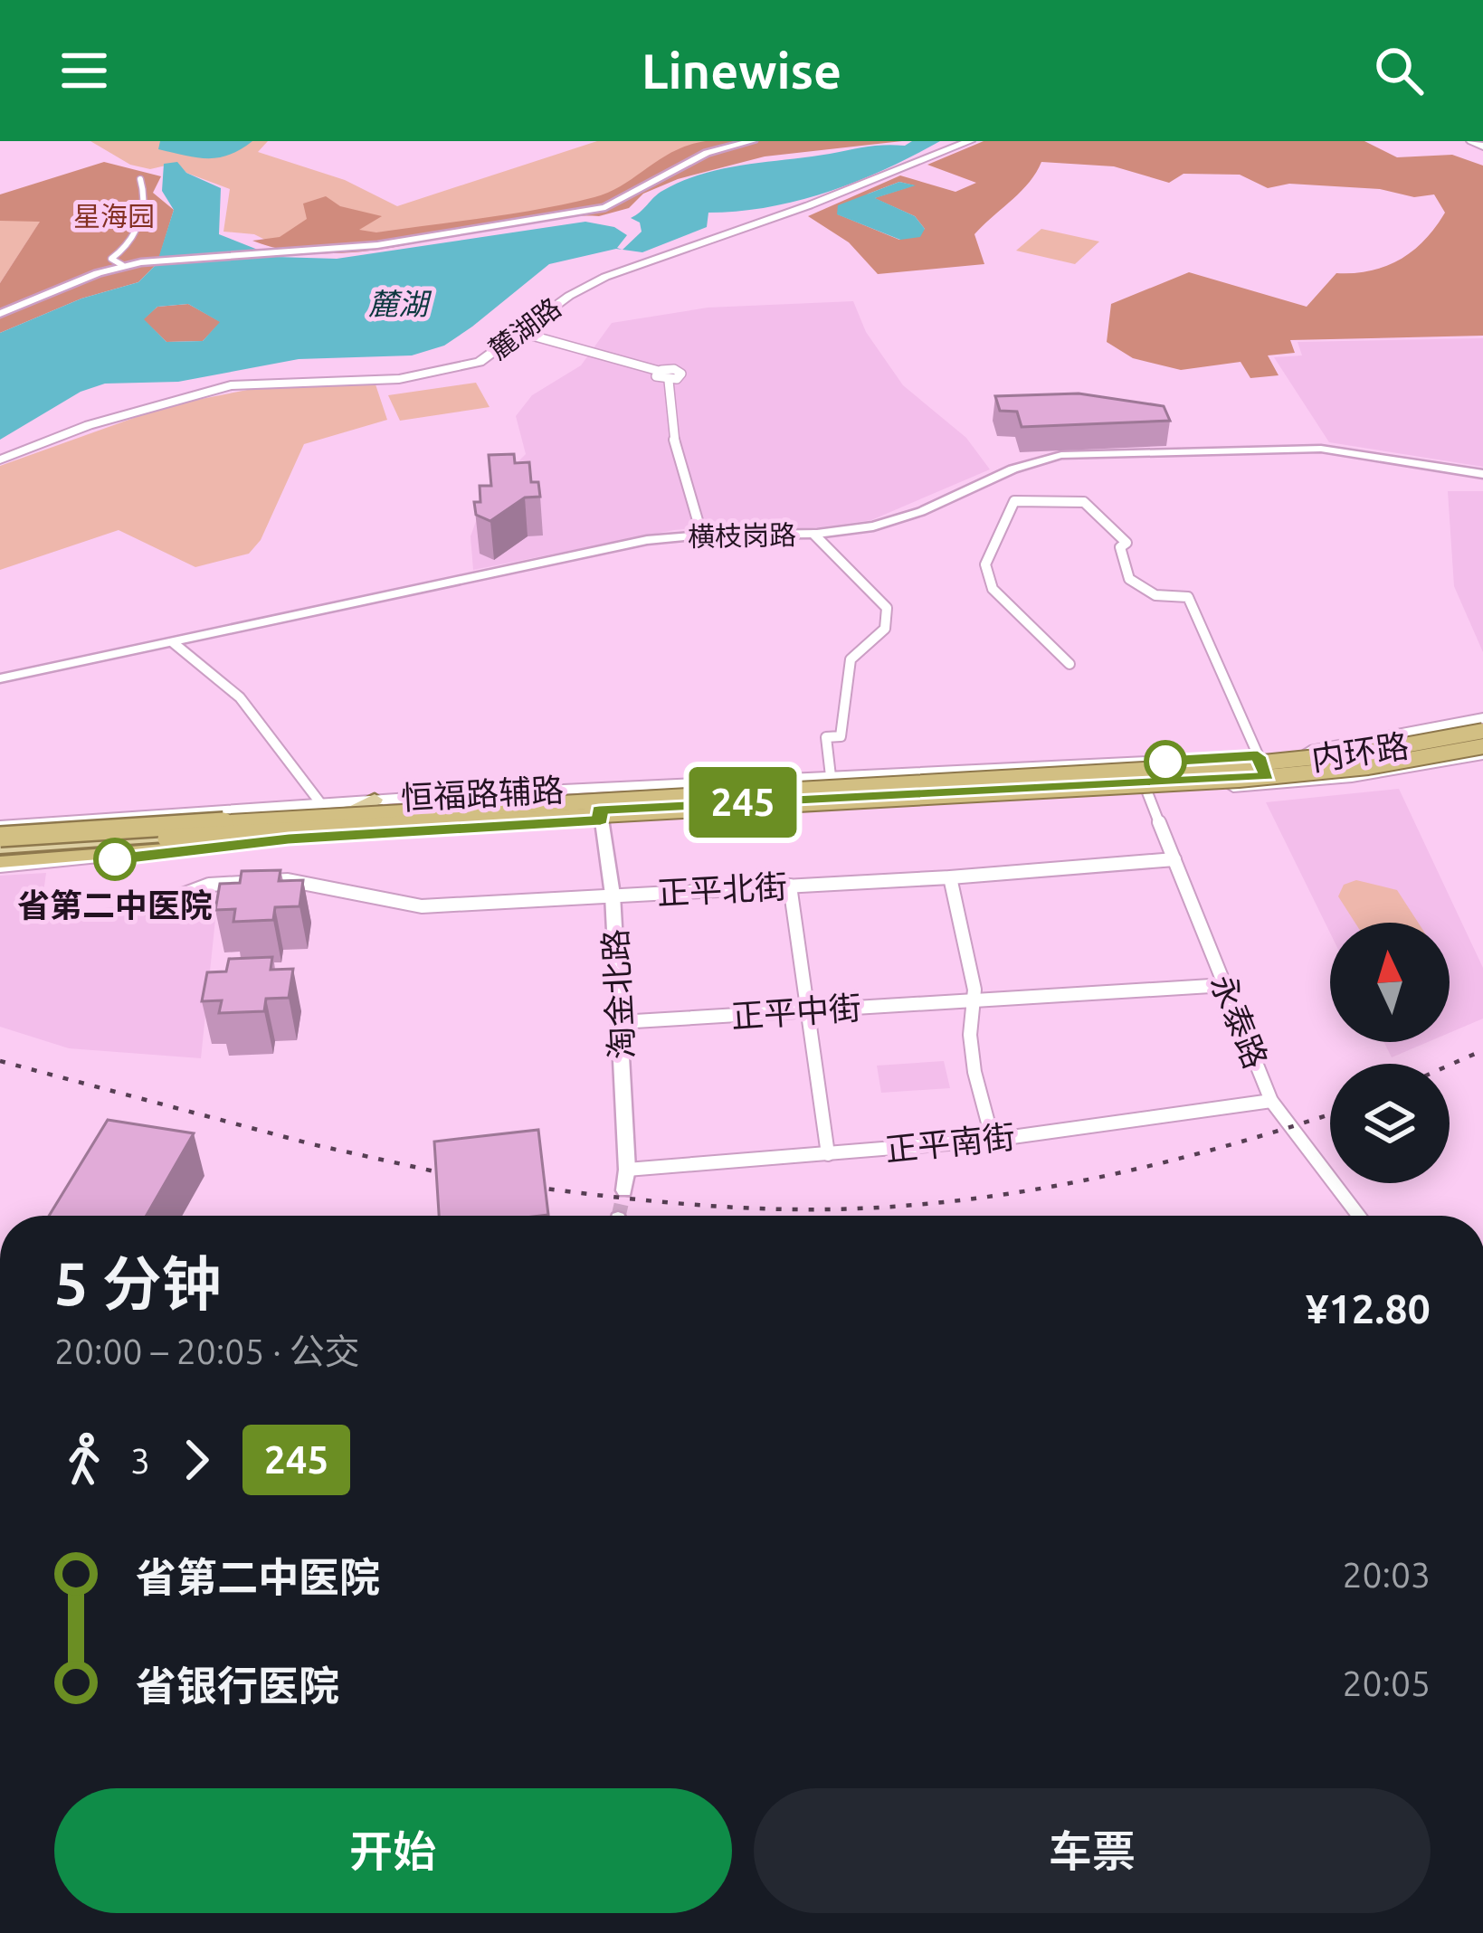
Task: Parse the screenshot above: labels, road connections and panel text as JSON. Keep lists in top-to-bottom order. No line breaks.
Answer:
{"streets":{"highway":["内环路"],"main road":["麓湖路","恒福路辅路"],"street":["横枝岗路","正平北街","淘金北路","正平中街","永泰路","正平南街"]},"crossings":[["内环路","恒福路辅路"],["恒福路辅路","淘金北路"],["恒福路辅路","永泰路"],["正平北街","淘金北路"],["正平北街","永泰路"],["淘金北路","正平中街"],["淘金北路","正平南街"],["正平中街","永泰路"],["永泰路","正平南街"]],"water":["麓湖"],"parks":["星海园"],"places":["省第二中医院"],"lines":["bus line 245"],"north":"top","page":{"header":"Linewise","on_map":"245","heading":["5 分钟","20:00 – 20:05 · 公交","¥12.80"],"legs":["3","245"],"list":[{"name":"省第二中医院","value":"20:03"},{"name":"省银行医院","value":"20:05"}],"buttons":["开始","车票"]}}
